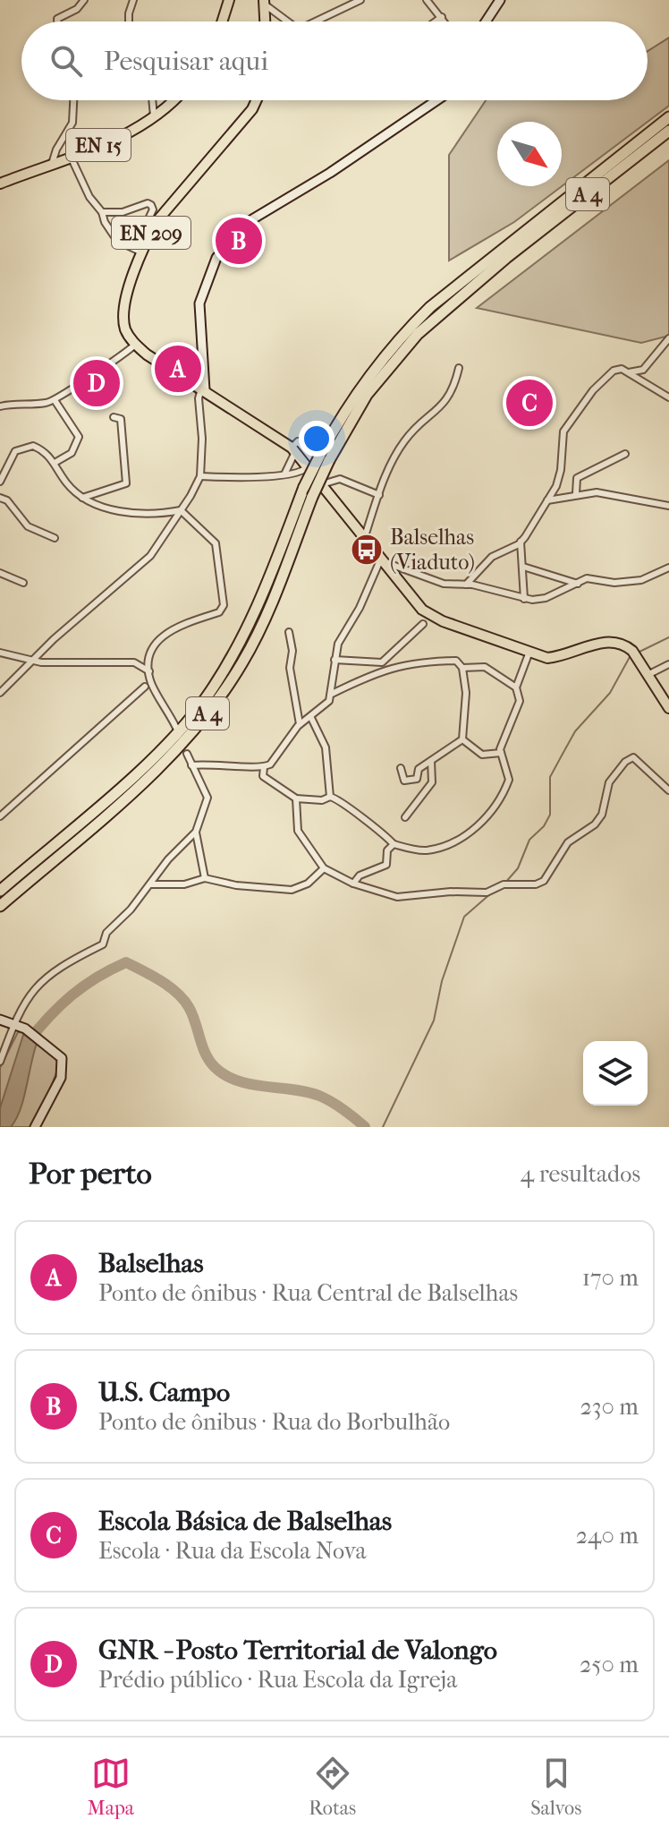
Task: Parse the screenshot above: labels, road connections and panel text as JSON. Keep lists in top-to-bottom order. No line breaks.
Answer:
{"streets":{"highway":["A 4"],"main road":["EN 15","EN 209"]},"places":{"bus stop":["Balselhas (Viaduto)"]},"north":"bottom right","page":{"search":"Pesquisar aqui","pins":["B","A","D","C"],"heading":["Por perto","4 resultados"],"list":[{"mark":"A","name":"Balselhas","note":"Ponto de ônibus · Rua Central de Balselhas","value":"170 m"},{"mark":"B","name":"U.S. Campo","note":"Ponto de ônibus · Rua do Borbulhão","value":"230 m"},{"mark":"C","name":"Escola Básica de Balselhas","note":"Escola · Rua da Escola Nova","value":"240 m"},{"mark":"D","name":"GNR - Posto Territorial de Valongo","note":"Prédio público · Rua Escola da Igreja","value":"250 m"}],"nav":["Mapa","Rotas","Salvos"]}}
